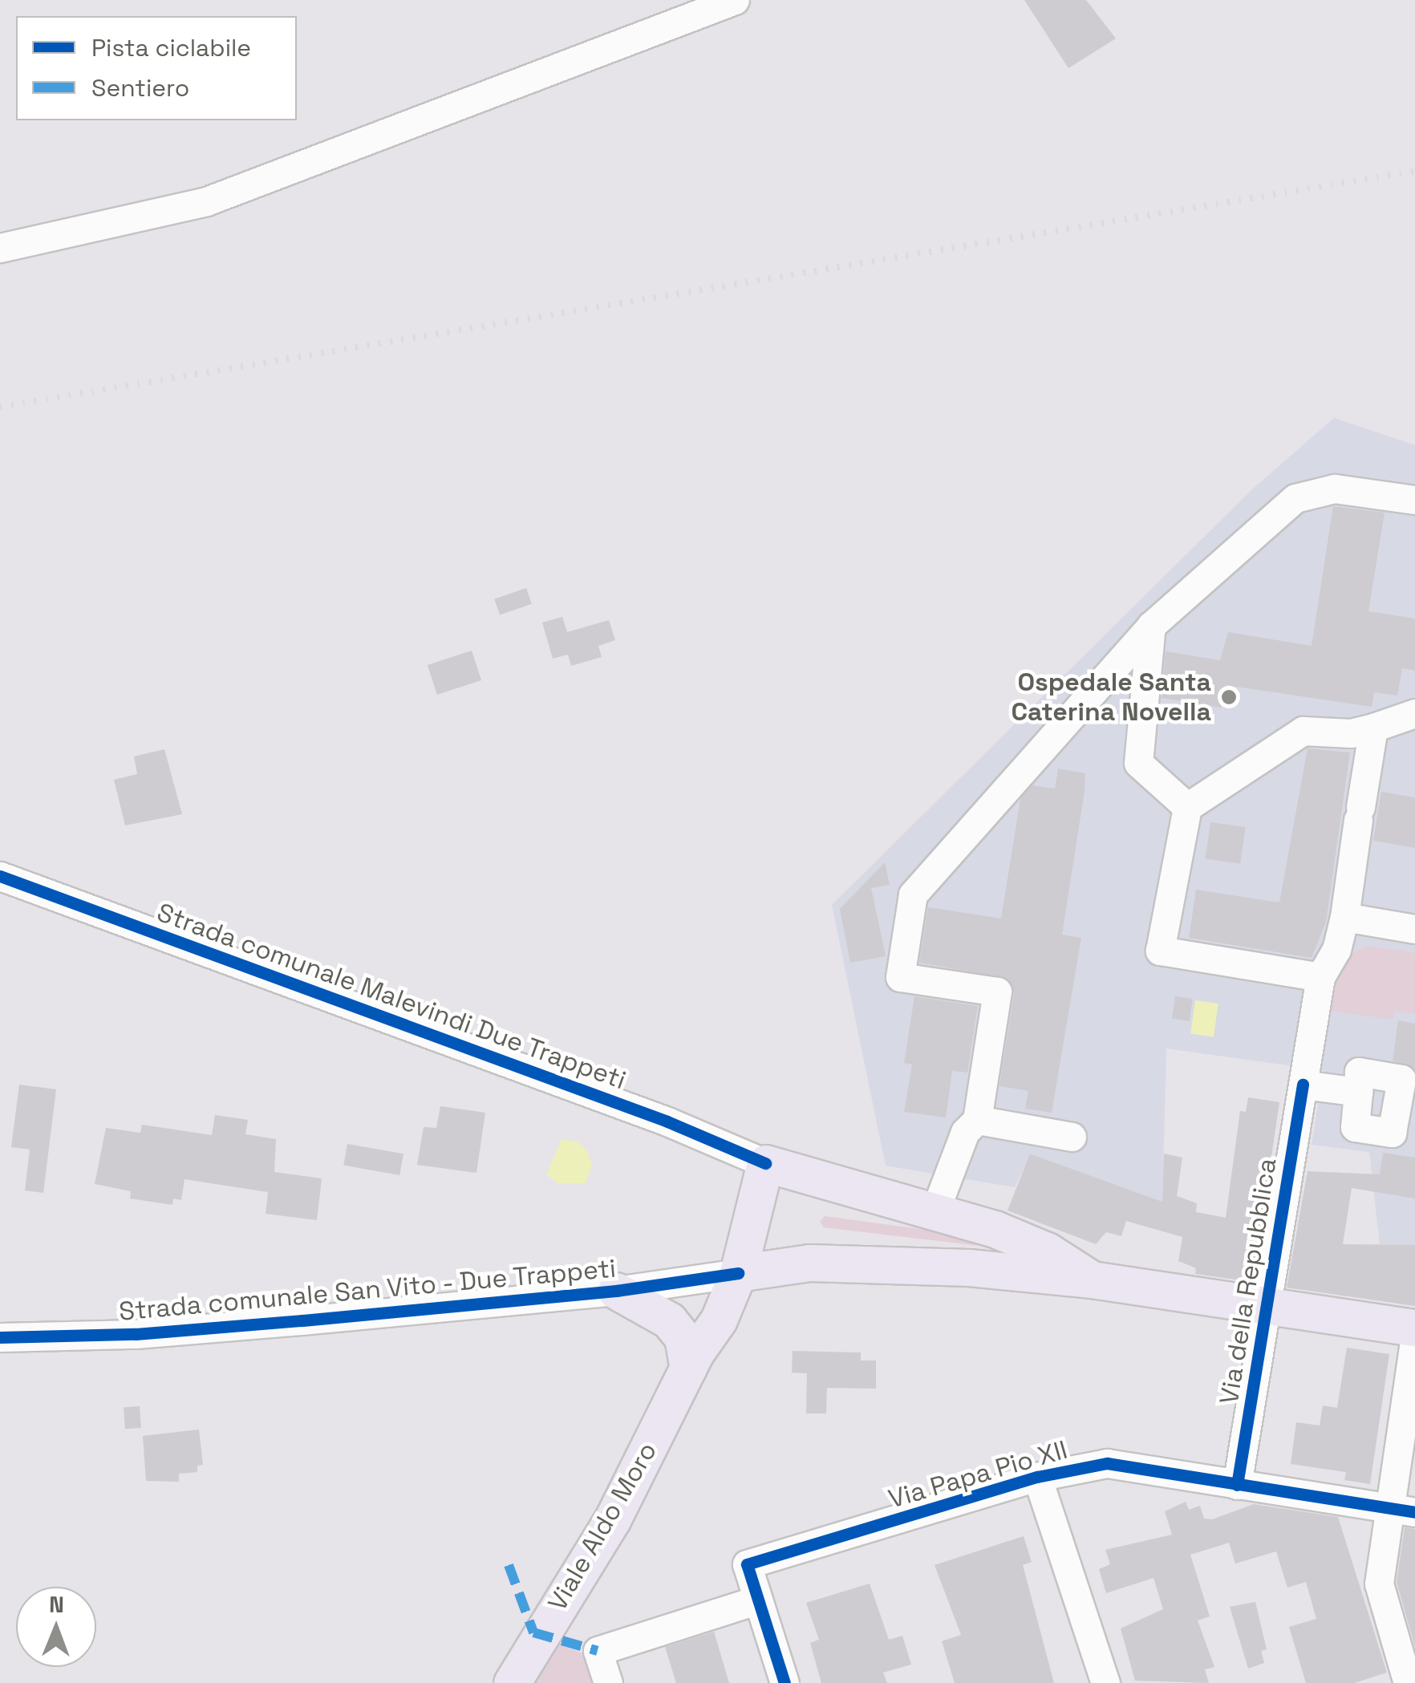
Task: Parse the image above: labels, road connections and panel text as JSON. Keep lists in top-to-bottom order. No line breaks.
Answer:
{"streets":{"main road":["Viale Aldo Moro"],"street":["Strada comunale Malevindi Due Trappeti","Via della Repubblica","Strada comunale San Vito - Due Trappeti","Via Papa Pio XII"]},"crossings":[["Strada comunale Malevindi Due Trappeti","Viale Aldo Moro"],["Via della Repubblica","Via Papa Pio XII"],["Strada comunale San Vito - Due Trappeti","Viale Aldo Moro"]],"places":["Ospedale Santa Caterina Novella"],"legend":["Pista ciclabile","Sentiero"],"north":"top"}
